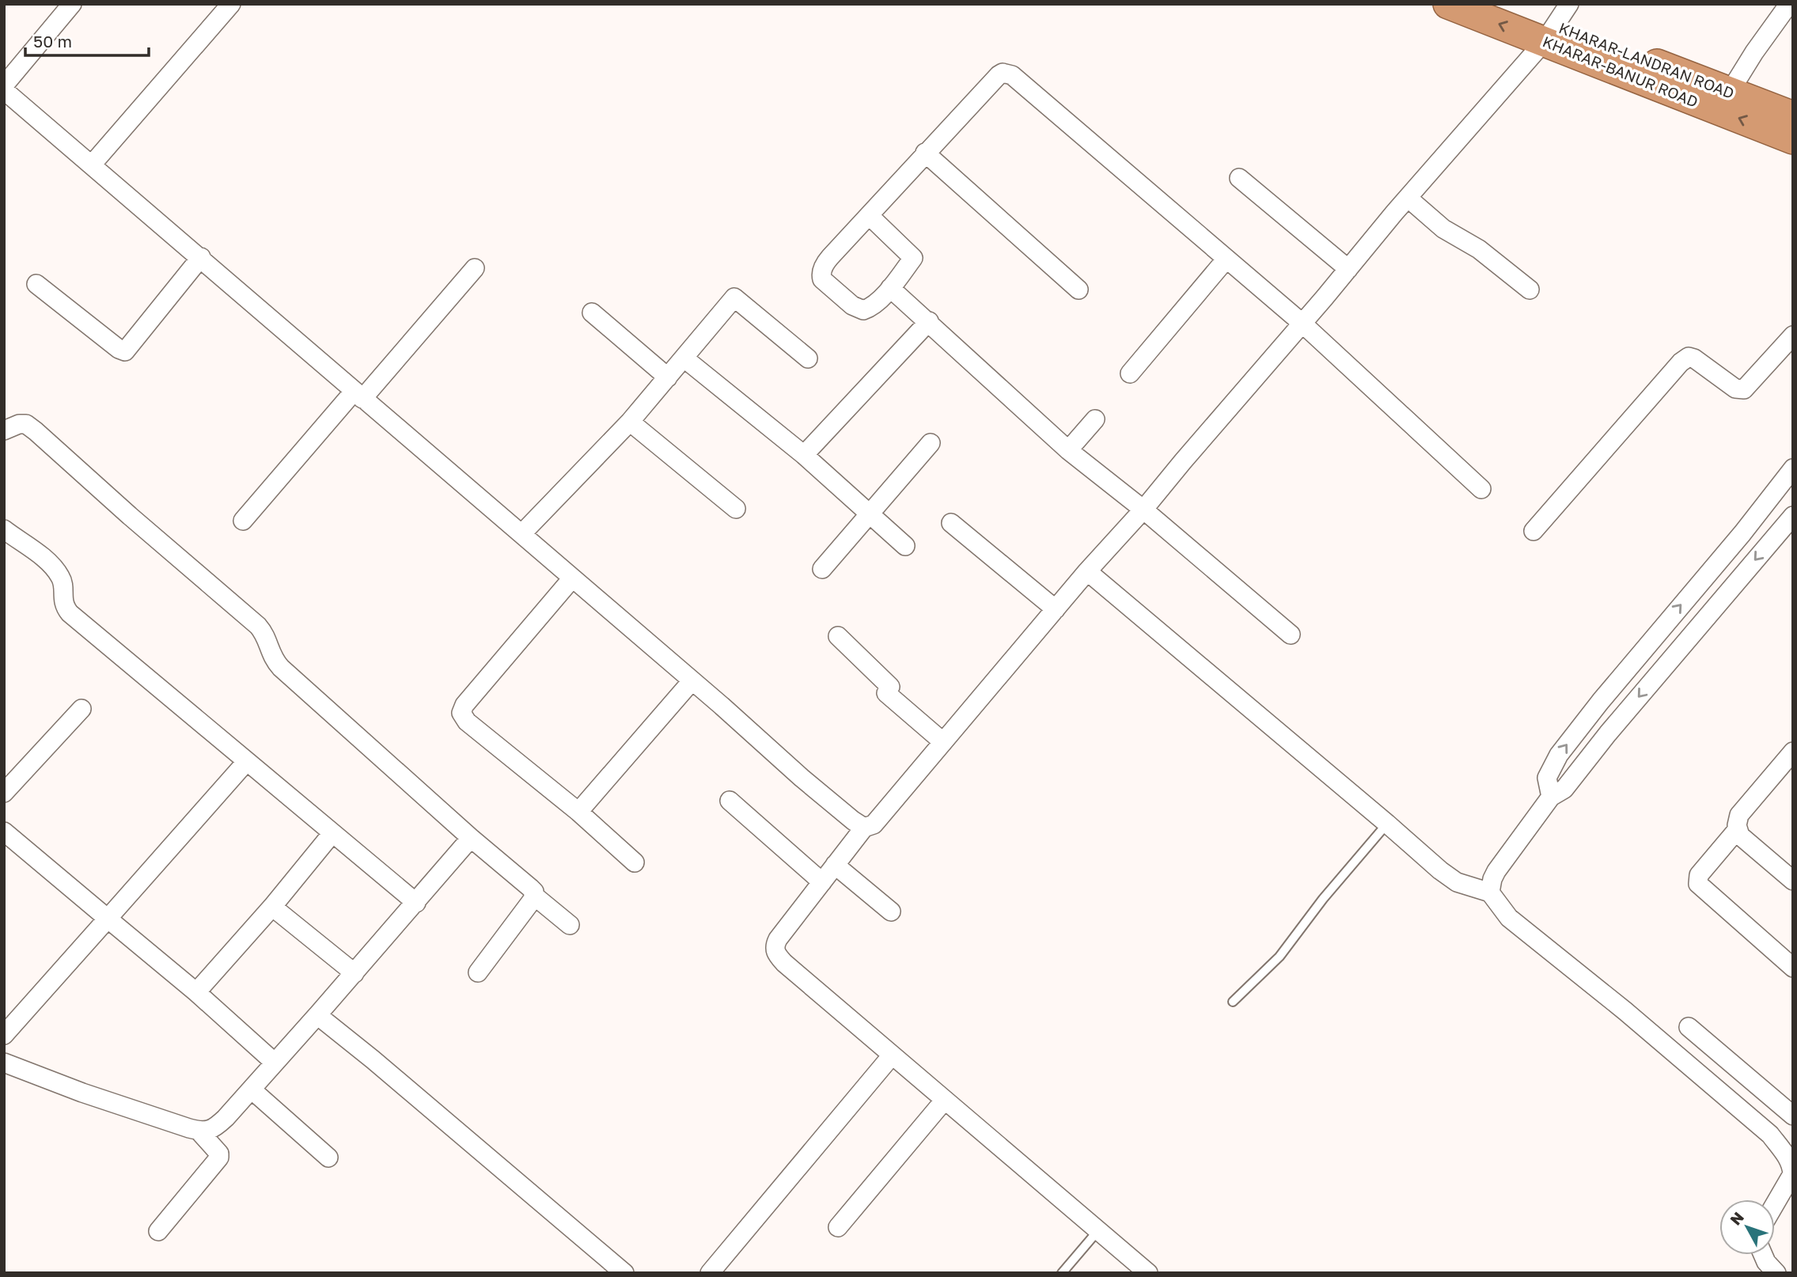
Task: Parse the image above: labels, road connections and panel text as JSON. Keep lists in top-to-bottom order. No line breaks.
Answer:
{"streets":{"highway":["KHARAR-LANDRAN ROAD","KHARAR-BANUR ROAD"]},"crossings":[["KHARAR-LANDRAN ROAD","KHARAR-BANUR ROAD"]],"one_way":["KHARAR-BANUR ROAD"],"scale_bar":"50 m","north":"top left"}
